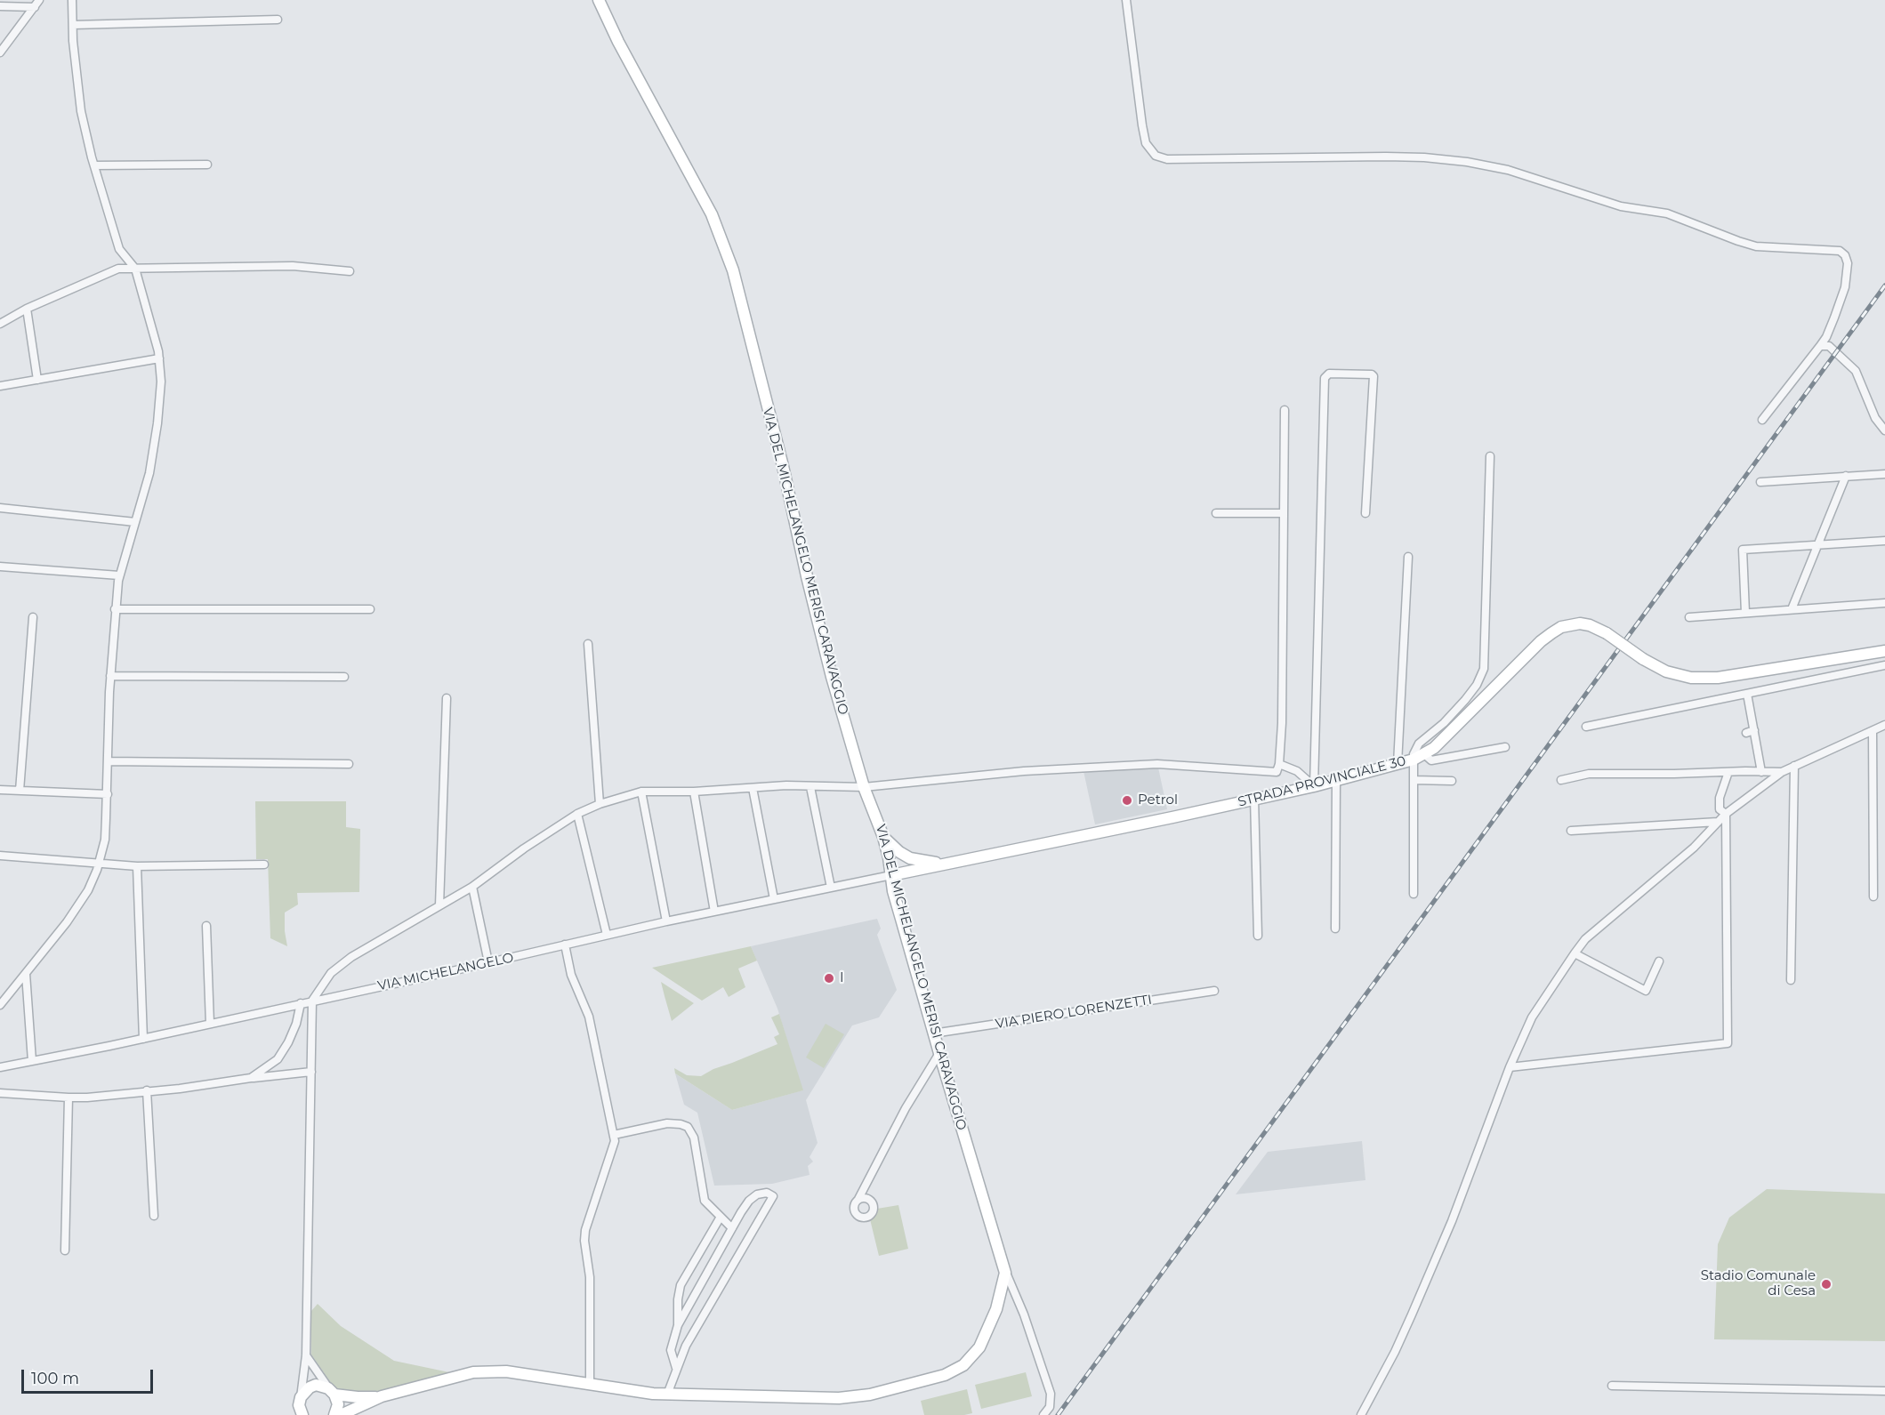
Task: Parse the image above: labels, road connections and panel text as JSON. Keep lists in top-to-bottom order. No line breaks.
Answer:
{"streets":{"street":["VIA DEL MICHELANGELO MERISI CARAVAGGIO","STRADA PROVINCIALE 30","VIA MICHELANGELO","VIA PIERO LORENZETTI"]},"crossings":[["VIA DEL MICHELANGELO MERISI CARAVAGGIO","STRADA PROVINCIALE 30"],["VIA DEL MICHELANGELO MERISI CARAVAGGIO","VIA MICHELANGELO"],["VIA DEL MICHELANGELO MERISI CARAVAGGIO","VIA PIERO LORENZETTI"],["STRADA PROVINCIALE 30","VIA MICHELANGELO"]],"places":["Petrol","I","Stadio Comunale di Cesa"],"scale_bar":"100 m"}
